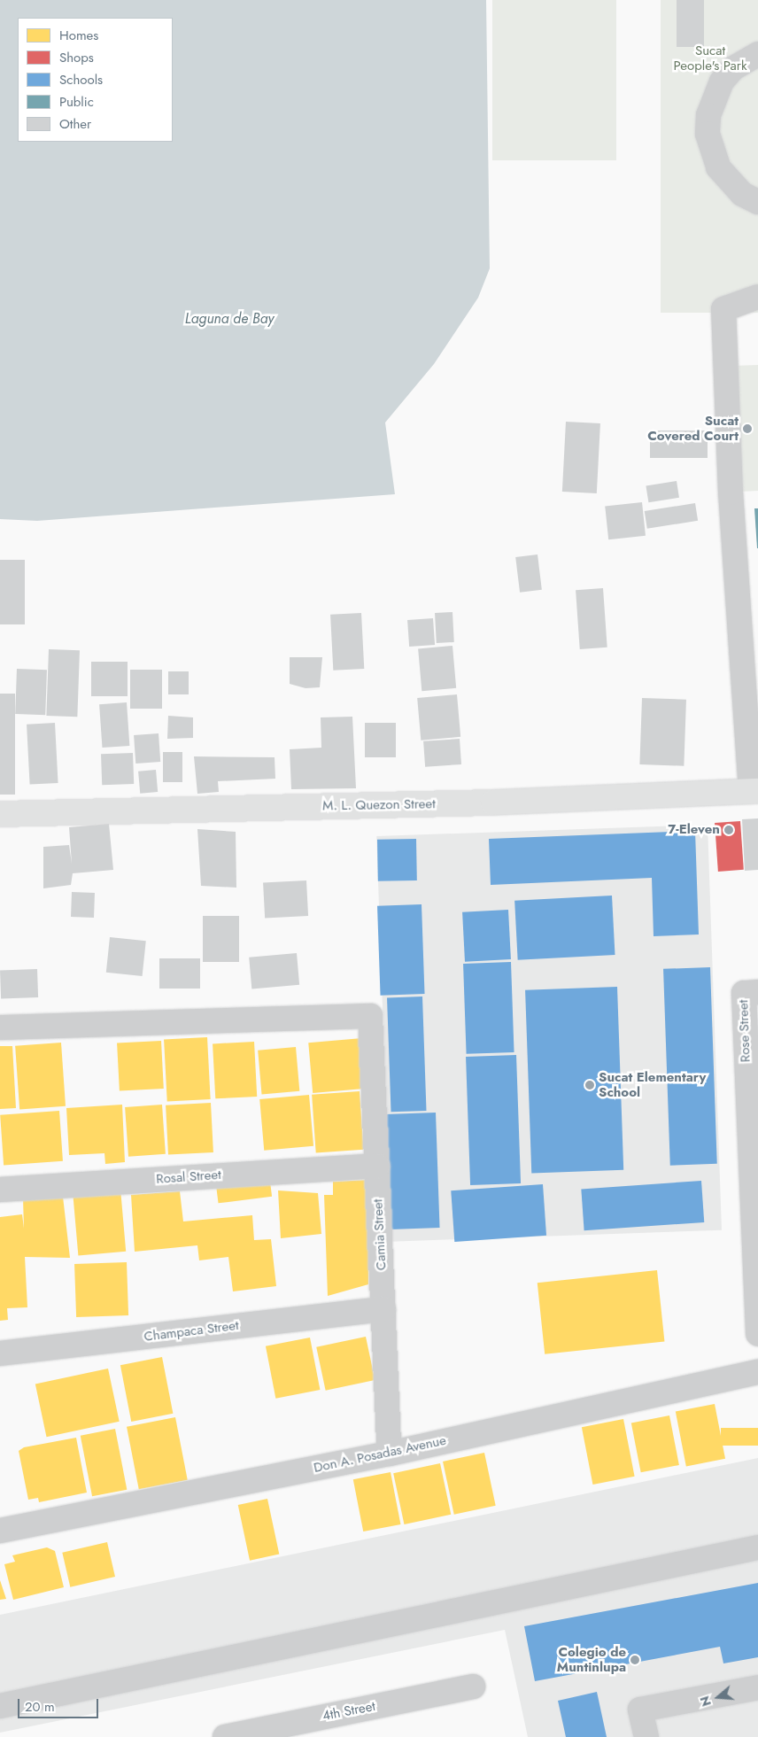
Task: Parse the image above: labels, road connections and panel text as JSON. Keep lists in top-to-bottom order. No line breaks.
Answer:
{"streets":{"main road":["M. L. Quezon Street"],"street":["Rose Street","Rosal Street","Camia Street","Champaca Street","Don A. Posadas Avenue","4th Street"]},"crossings":[["Rosal Street","Camia Street"],["Camia Street","Champaca Street"],["Camia Street","Don A. Posadas Avenue"]],"water":["Laguna de Bay"],"parks":["Sucat People's Park"],"places":["Sucat Covered Court","7-Eleven","Sucat Elementary School","Colegio de Muntinlupa"],"legend":["Homes","Shops","Schools","Public","Other"],"scale_bar":"20 m","north":"left"}
